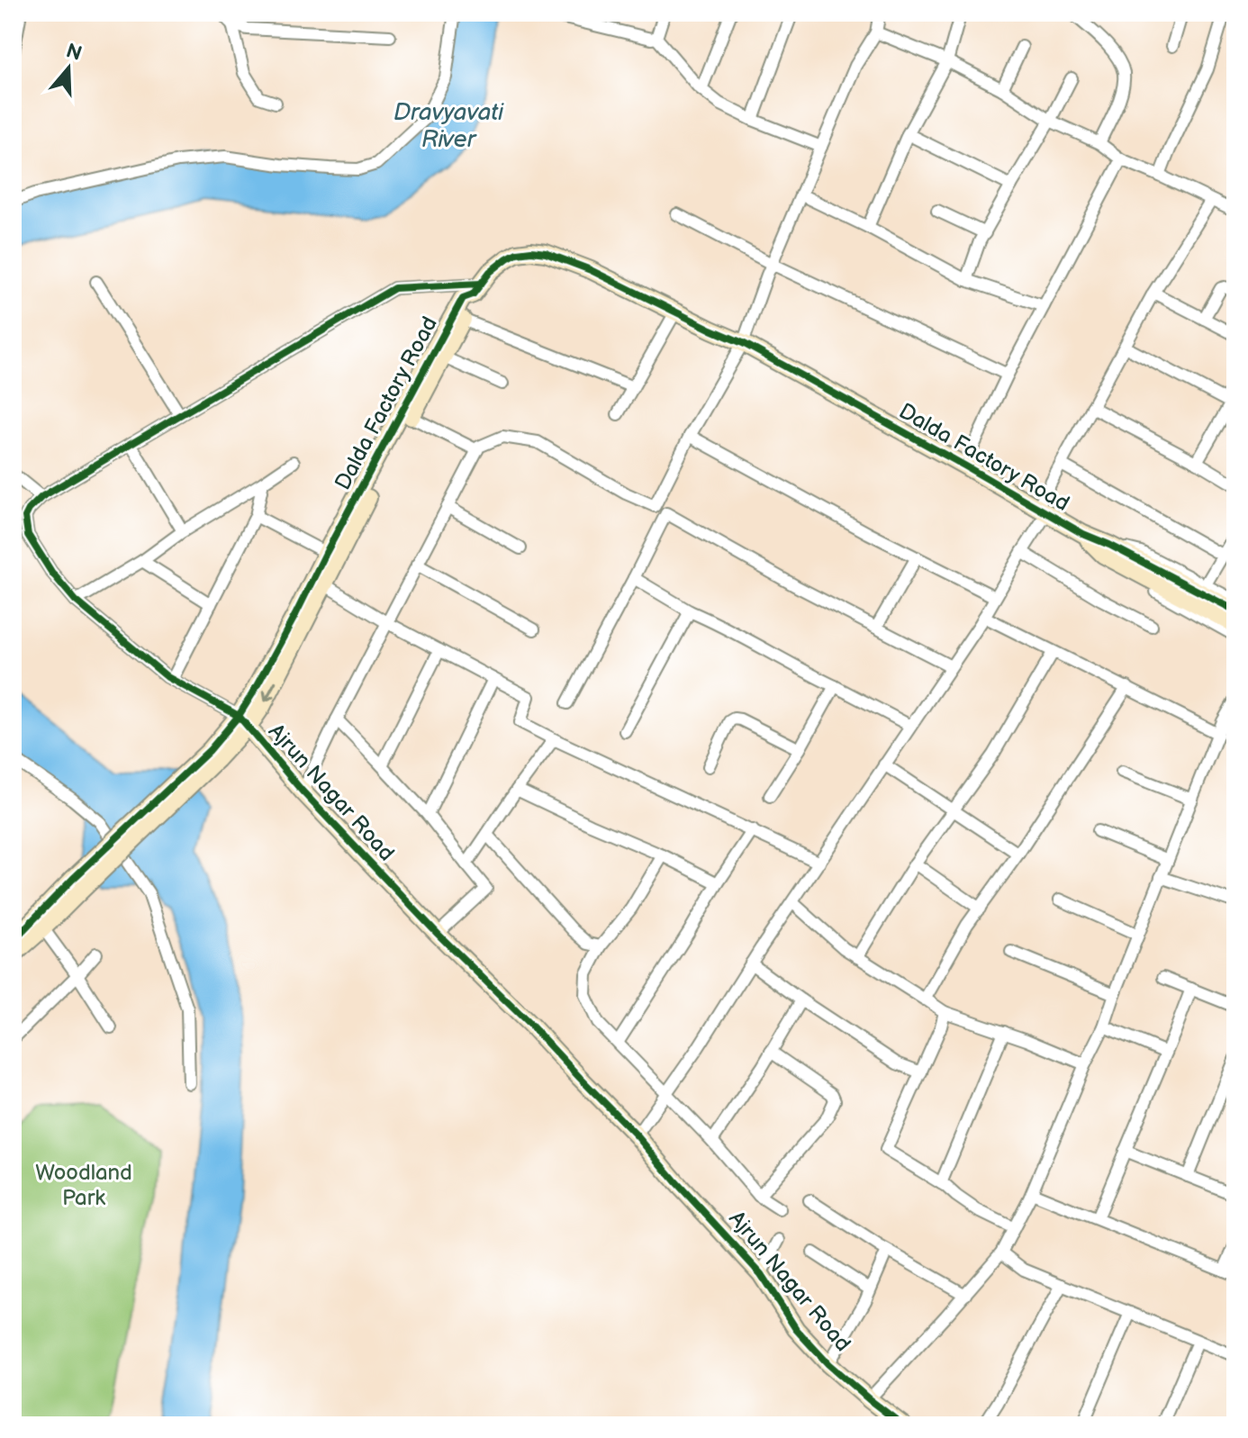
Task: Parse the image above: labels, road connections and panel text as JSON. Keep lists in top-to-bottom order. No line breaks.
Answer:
{"streets":{"street":["Dalda Factory Road","Ajrun Nagar Road"]},"crossings":[["Dalda Factory Road","Ajrun Nagar Road"]],"water":["Dravyavati River"],"parks":["Woodland Park"],"north":"top"}
